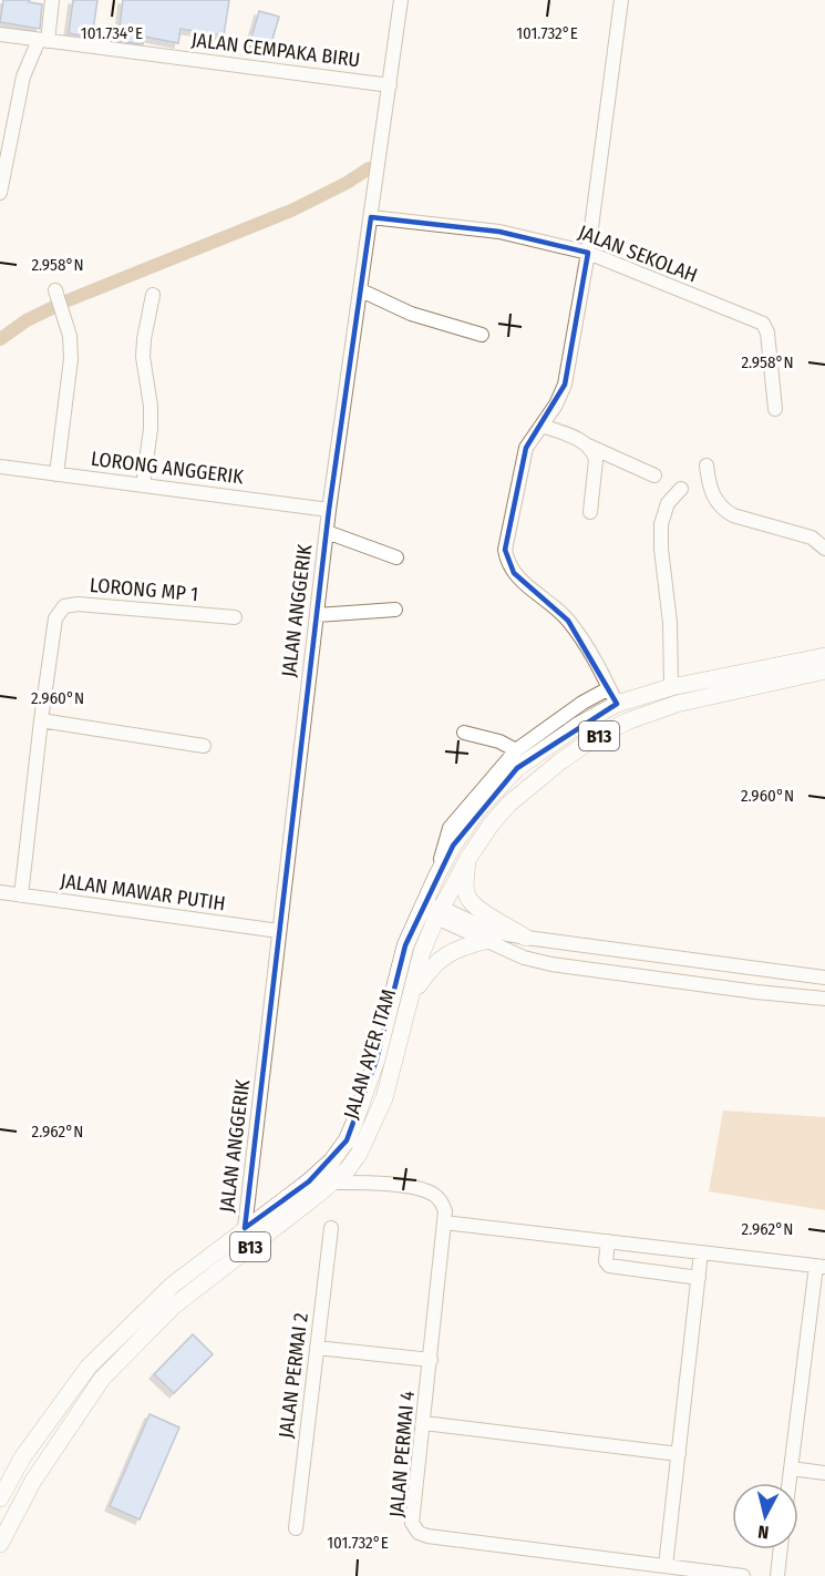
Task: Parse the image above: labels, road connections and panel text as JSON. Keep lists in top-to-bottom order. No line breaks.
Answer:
{"streets":{"main road":["B13","JALAN AYER ITAM"],"street":["JALAN CEMPAKA BIRU","JALAN SEKOLAH","LORONG ANGGERIK","LORONG MP 1","JALAN ANGGERIK","JALAN MAWAR PUTIH","JALAN PERMAI 2","JALAN PERMAI 4"]},"crossings":[["JALAN CEMPAKA BIRU","JALAN ANGGERIK"],["JALAN SEKOLAH","JALAN ANGGERIK"],["LORONG ANGGERIK","JALAN ANGGERIK"],["LORONG MP 1","JALAN MAWAR PUTIH"],["JALAN ANGGERIK","JALAN MAWAR PUTIH"],["JALAN ANGGERIK","JALAN AYER ITAM"],["B13","JALAN AYER ITAM"],["JALAN AYER ITAM","JALAN PERMAI 4"]],"north":"bottom","coordinates":["101.734°E","101.732°E","2.958°N","2.960°N","2.962°N"]}
